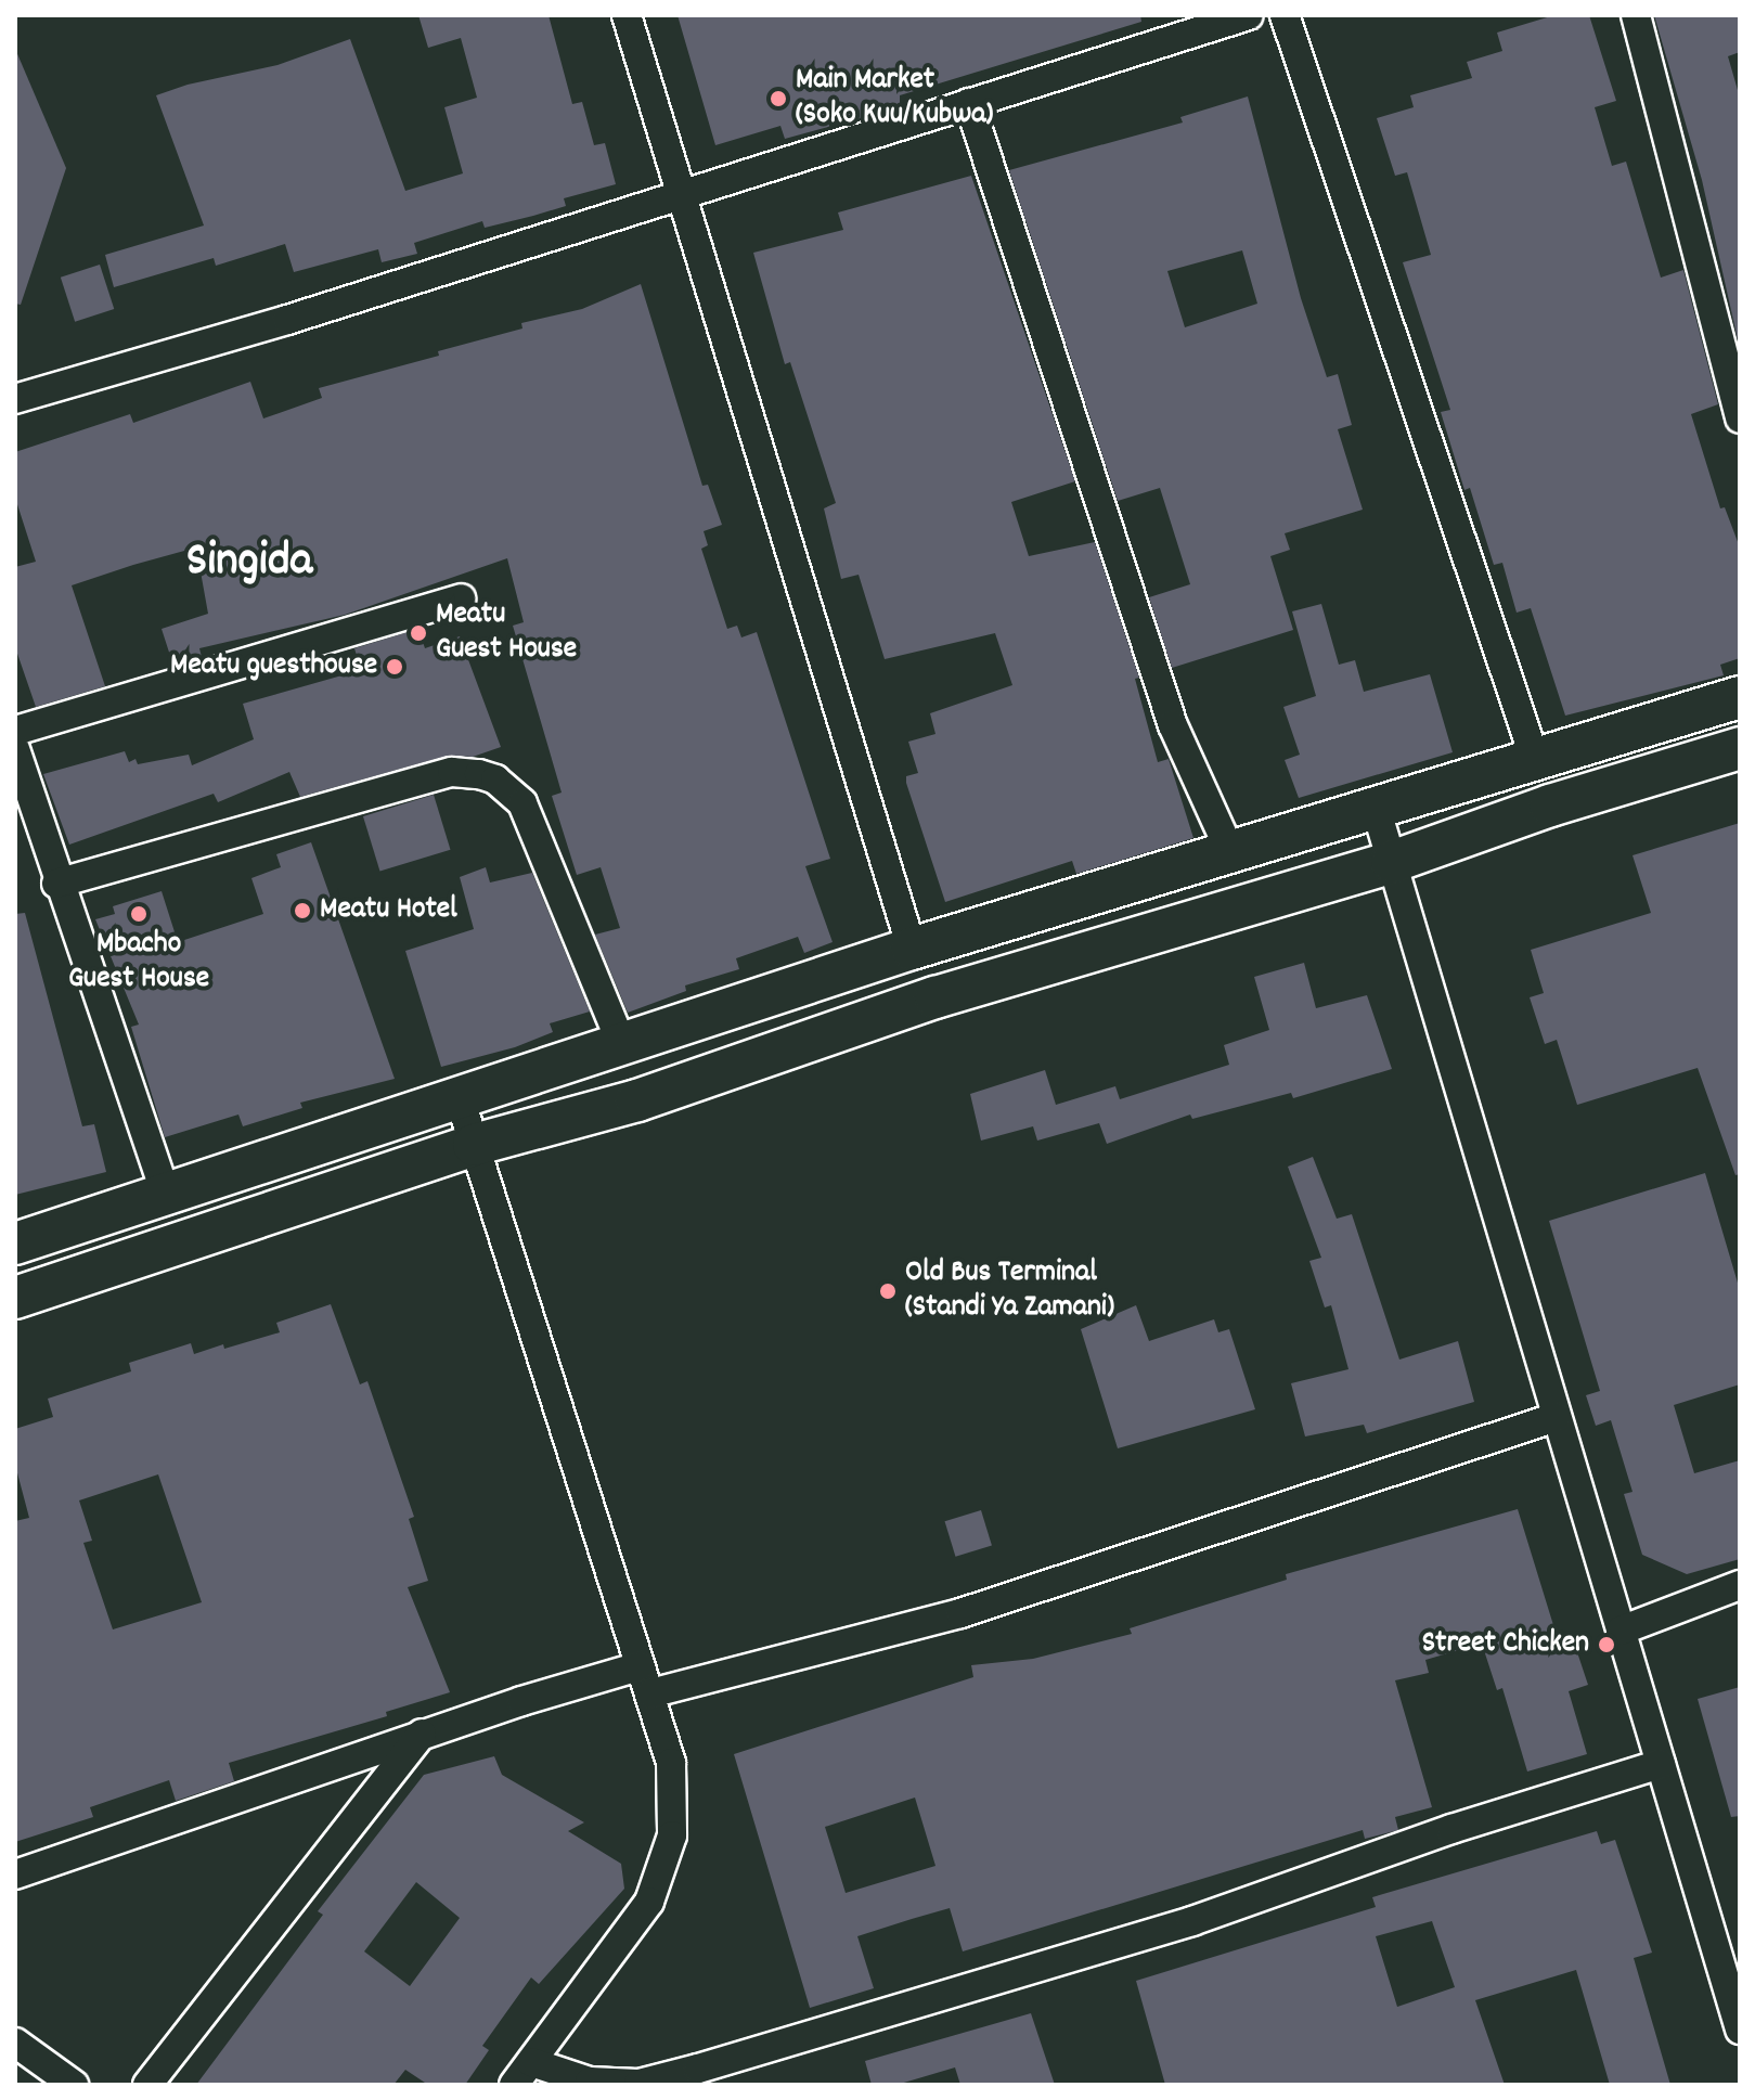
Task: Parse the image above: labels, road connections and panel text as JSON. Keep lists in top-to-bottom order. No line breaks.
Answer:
{"districts":["Singida"],"places":["Main Market (Soko Kuu/Kubwa)","Meatu Guest House","Meatu guesthouse","Meatu Hotel","Mbacho Guest House","Old Bus Terminal (Standi Ya Zamani)","Street Chicken"]}
